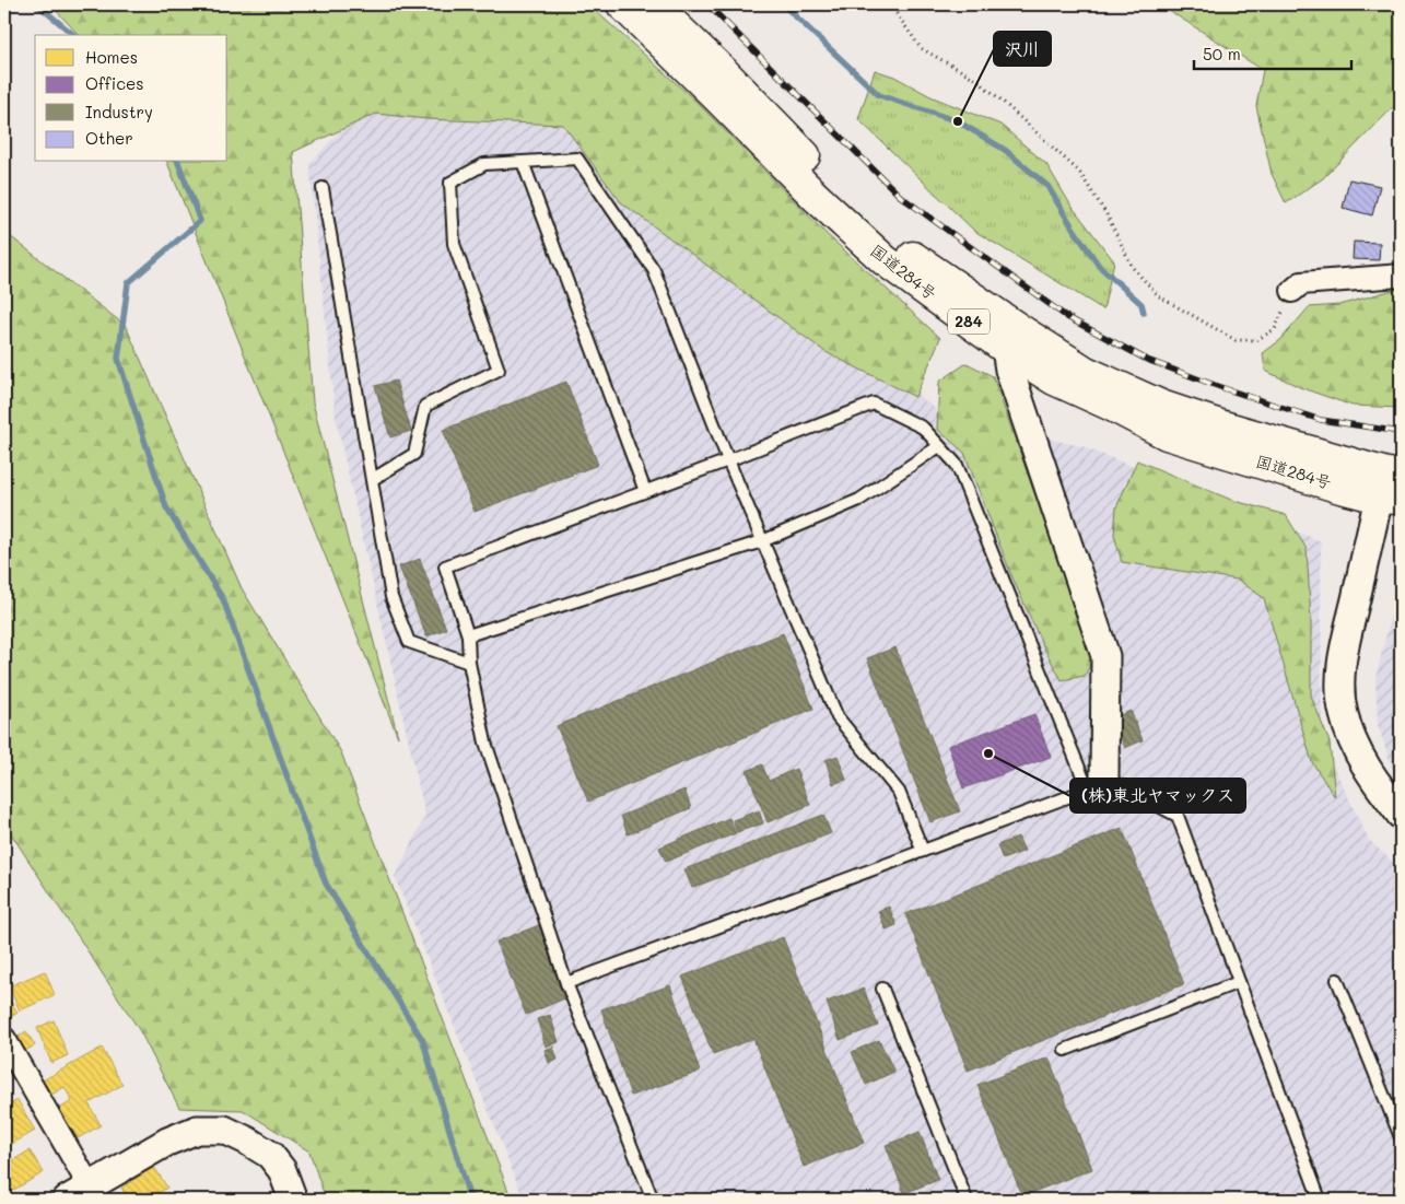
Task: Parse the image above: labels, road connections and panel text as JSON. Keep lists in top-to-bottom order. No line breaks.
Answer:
{"streets":{"highway":["国道284号","284"]},"places":["沢川","(株)東北ヤマックス"],"legend":["Homes","Offices","Industry","Other"],"scale_bar":"50 m"}
